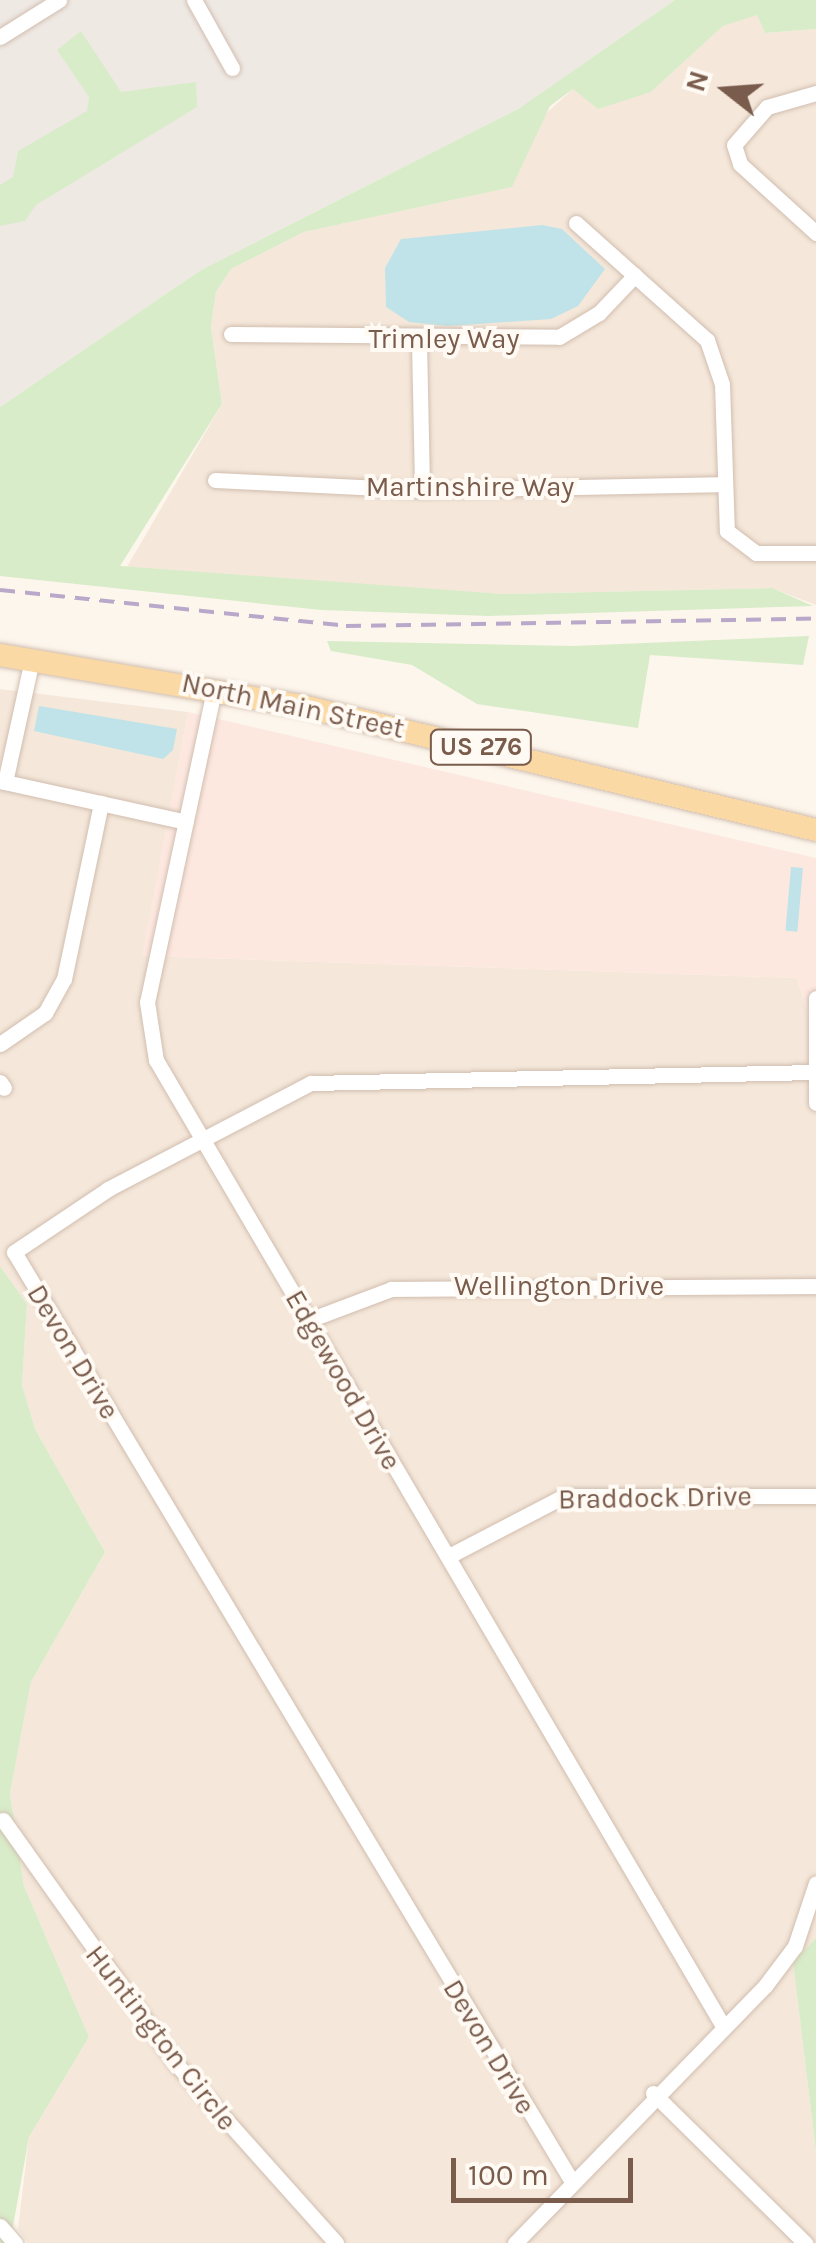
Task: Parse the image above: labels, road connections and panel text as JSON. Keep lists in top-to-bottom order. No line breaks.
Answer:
{"streets":{"main road":["North Main Street","US 276"],"street":["Trimley Way","Martinshire Way","Wellington Drive","Devon Drive","Edgewood Drive","Braddock Drive","Huntington Circle"]},"crossings":[["North Main Street","Edgewood Drive"],["Wellington Drive","Edgewood Drive"],["Devon Drive","Edgewood Drive"],["Edgewood Drive","Braddock Drive"]],"scale_bar":"100 m","north":"left"}
